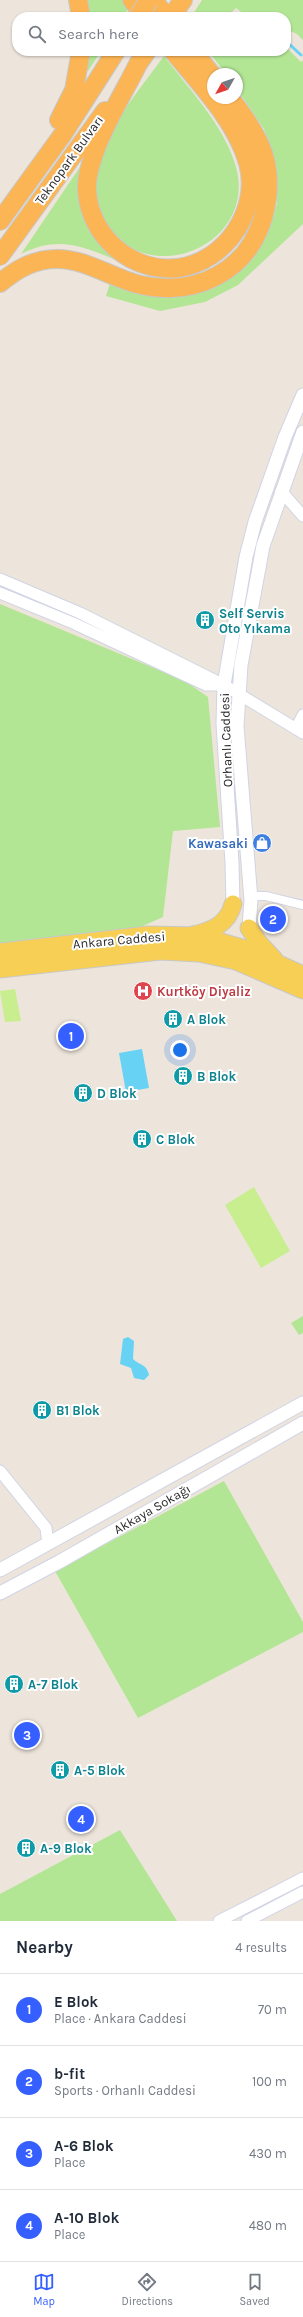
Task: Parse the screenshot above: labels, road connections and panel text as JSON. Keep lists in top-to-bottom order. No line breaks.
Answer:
{"streets":{"highway":["Teknopark Bulvarı"],"main road":["Ankara Caddesi"],"street":["Orhanlı Caddesi","Akkaya Sokağı"]},"places":{"building":["Self Servis Oto Yıkama","A Blok","B Blok","D Blok","C Blok","B1 Blok","A-7 Blok","A-5 Blok","A-9 Blok"],"shop":["Kawasaki"],"hospital":["Kurtköy Diyaliz"]},"north":"bottom left","page":{"search":"Search here","pins":["2","1","3","4"],"heading":["Nearby","4 results"],"list":[{"mark":"1","name":"E Blok","note":"Place · Ankara Caddesi","value":"70 m"},{"mark":"2","name":"b-fit","note":"Sports · Orhanlı Caddesi","value":"100 m"},{"mark":"3","name":"A-6 Blok","note":"Place","value":"430 m"},{"mark":"4","name":"A-10 Blok","note":"Place","value":"480 m"}],"nav":["Map","Directions","Saved"]}}
